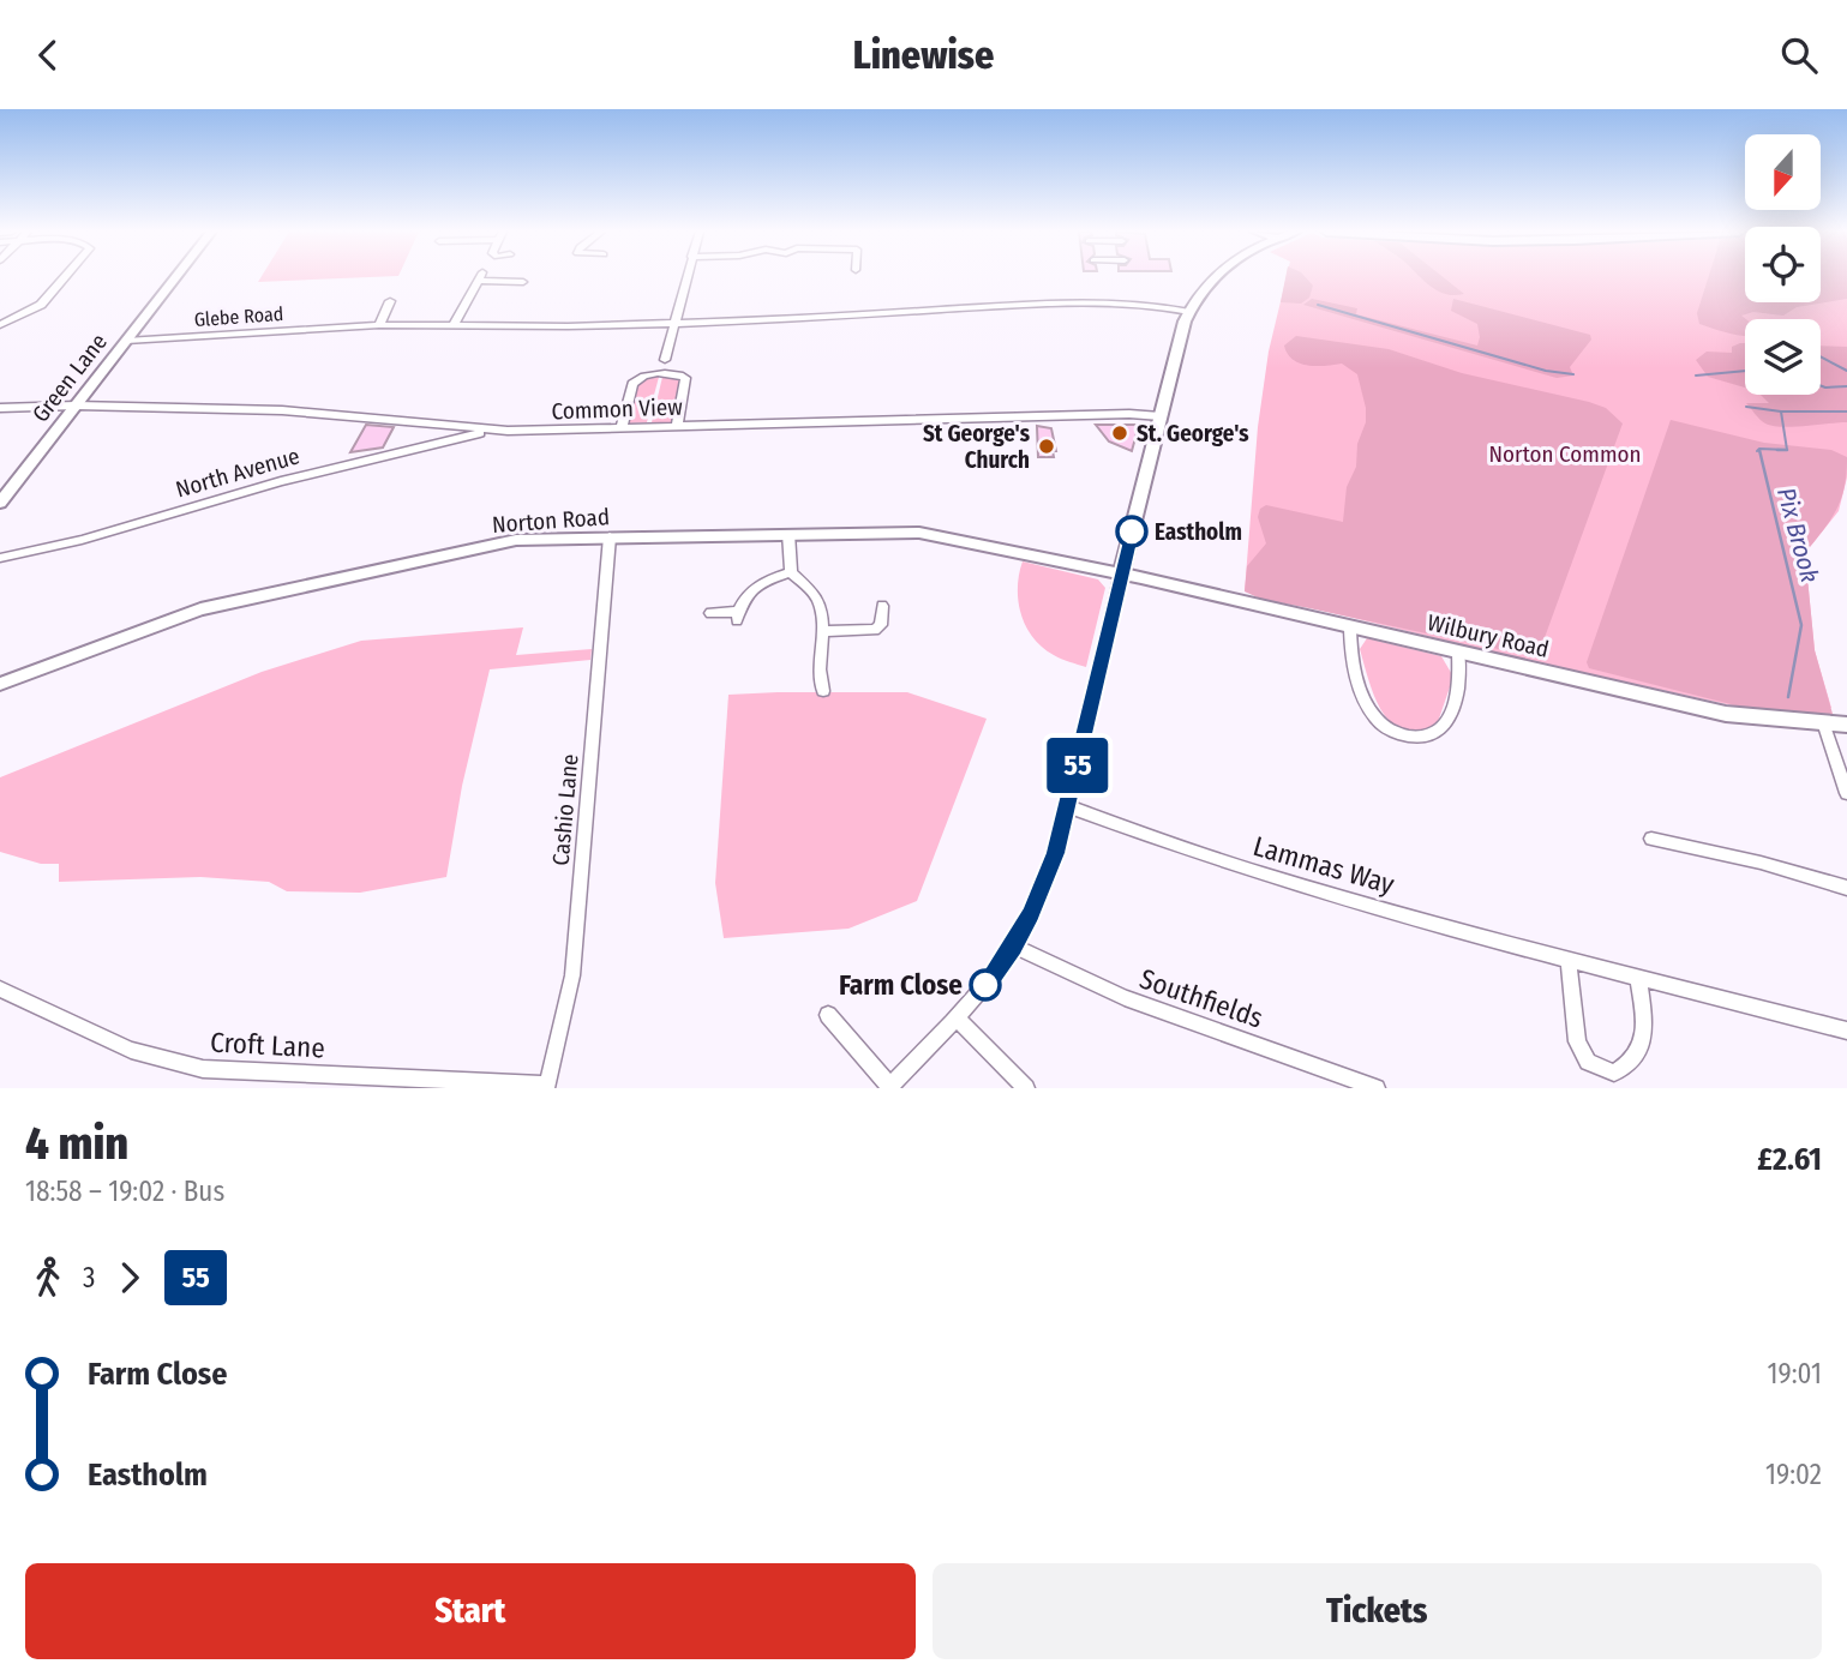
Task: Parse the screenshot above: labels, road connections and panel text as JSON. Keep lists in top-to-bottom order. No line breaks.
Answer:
{"streets":{"street":["Glebe Road","Green Lane","Common View","North Avenue","Norton Road","Wilbury Road","Cashio Lane","Lammas Way","Southfields","Croft Lane"]},"crossings":[["Glebe Road","Green Lane"],["Green Lane","Common View"],["Common View","North Avenue"],["Norton Road","Wilbury Road"],["Norton Road","Cashio Lane"],["Cashio Lane","Croft Lane"]],"water":["Pix Brook"],"parks":["Norton Common"],"places":["St. George's","St George's Church","Eastholm","Farm Close"],"lines":["bus line 55"],"north":"bottom","page":{"header":"Linewise","on_map":"55","heading":["4 min","18:58 – 19:02 · Bus","£2.61"],"legs":["3","55"],"list":[{"name":"Farm Close","value":"19:01"},{"name":"Eastholm","value":"19:02"}],"buttons":["Start","Tickets"]}}
